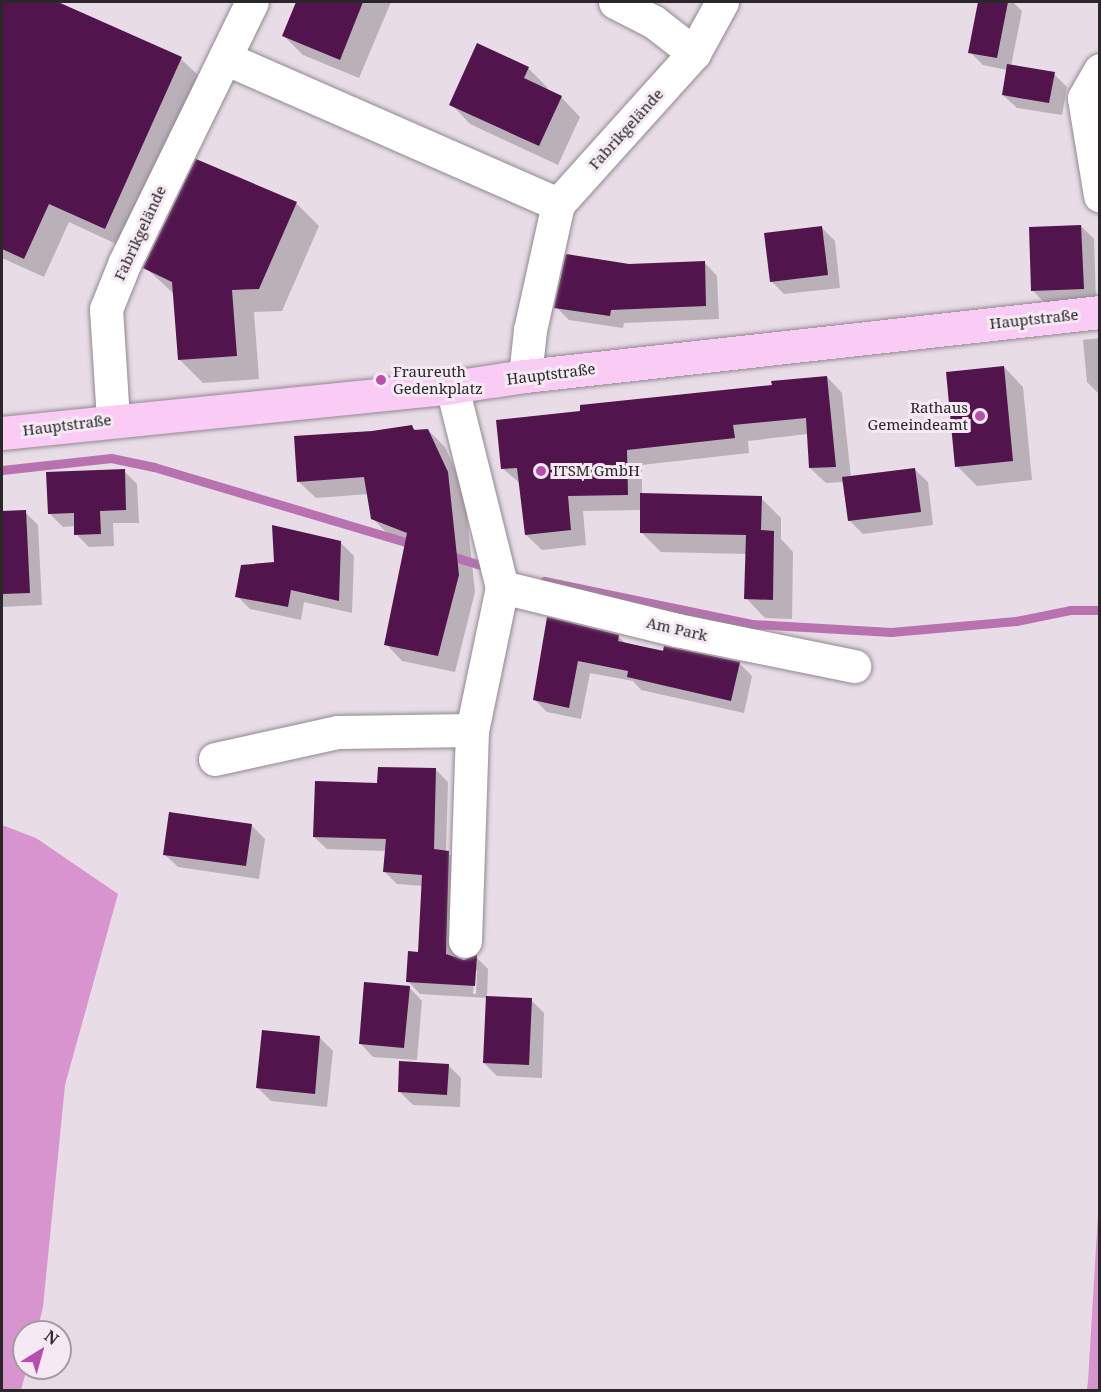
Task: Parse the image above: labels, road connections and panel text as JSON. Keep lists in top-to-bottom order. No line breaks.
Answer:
{"streets":{"main road":["Hauptstraße"],"street":["Fabrikgelände","Am Park"]},"crossings":[["Fabrikgelände","Hauptstraße"]],"places":["Fraureuth Gedenkplatz","Rathaus Gemeindeamt","ITSM GmbH"],"north":"top right"}
